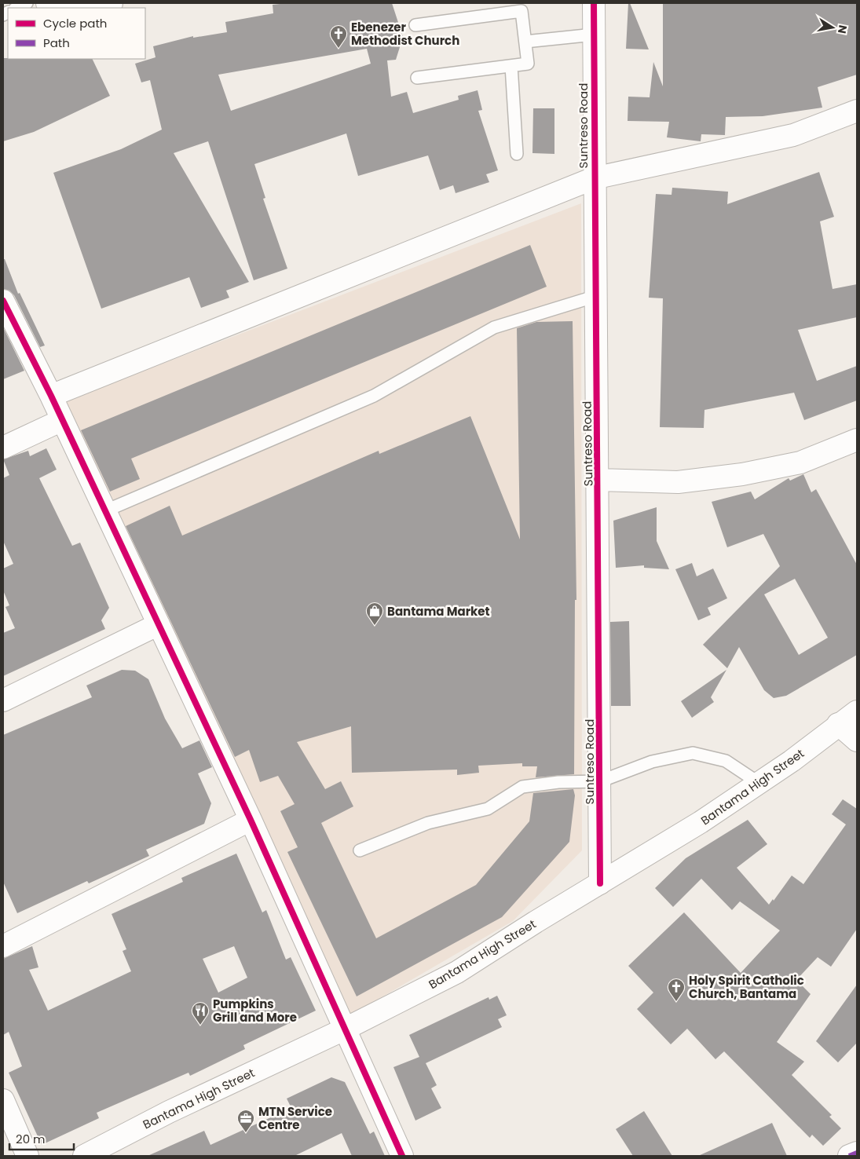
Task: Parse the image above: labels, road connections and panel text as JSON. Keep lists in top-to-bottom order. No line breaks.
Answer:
{"streets":{"street":["Suntreso Road","Bantama High Street"]},"crossings":[["Suntreso Road","Bantama High Street"]],"places":{"church":["Ebenezer Methodist Church","Holy Spirit Catholic Church, Bantama"],"shop":["Bantama Market"],"restaurant":["Pumpkins Grill and More"],"office":["MTN Service Centre"]},"legend":["Cycle path","Path"],"scale_bar":"20 m","north":"right"}
